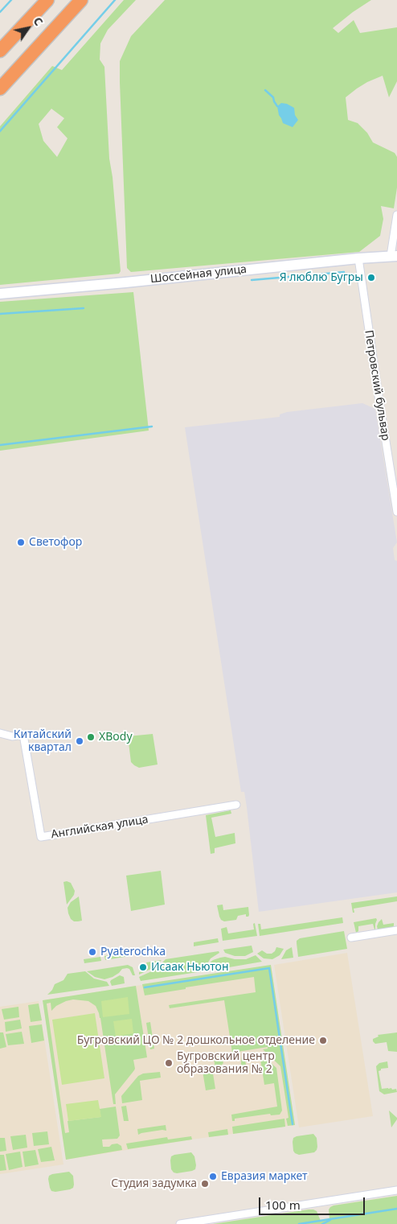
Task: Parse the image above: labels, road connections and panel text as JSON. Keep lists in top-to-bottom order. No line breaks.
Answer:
{"streets":{"main road":["Шоссейная улица"],"street":["Петровский бульвар","Английская улица"]},"crossings":[["Шоссейная улица","Петровский бульвар"]],"places":["Я люблю Бугры","Светофор","XBody","Китайский квартал","Pyaterochka","Исаак Ньютон","Бугровский ЦО № 2 дошкольное отделение","Бугровский центр образования № 2","Евразия маркет","Студия задумка"],"scale_bar":"100 m","north":"top right"}
